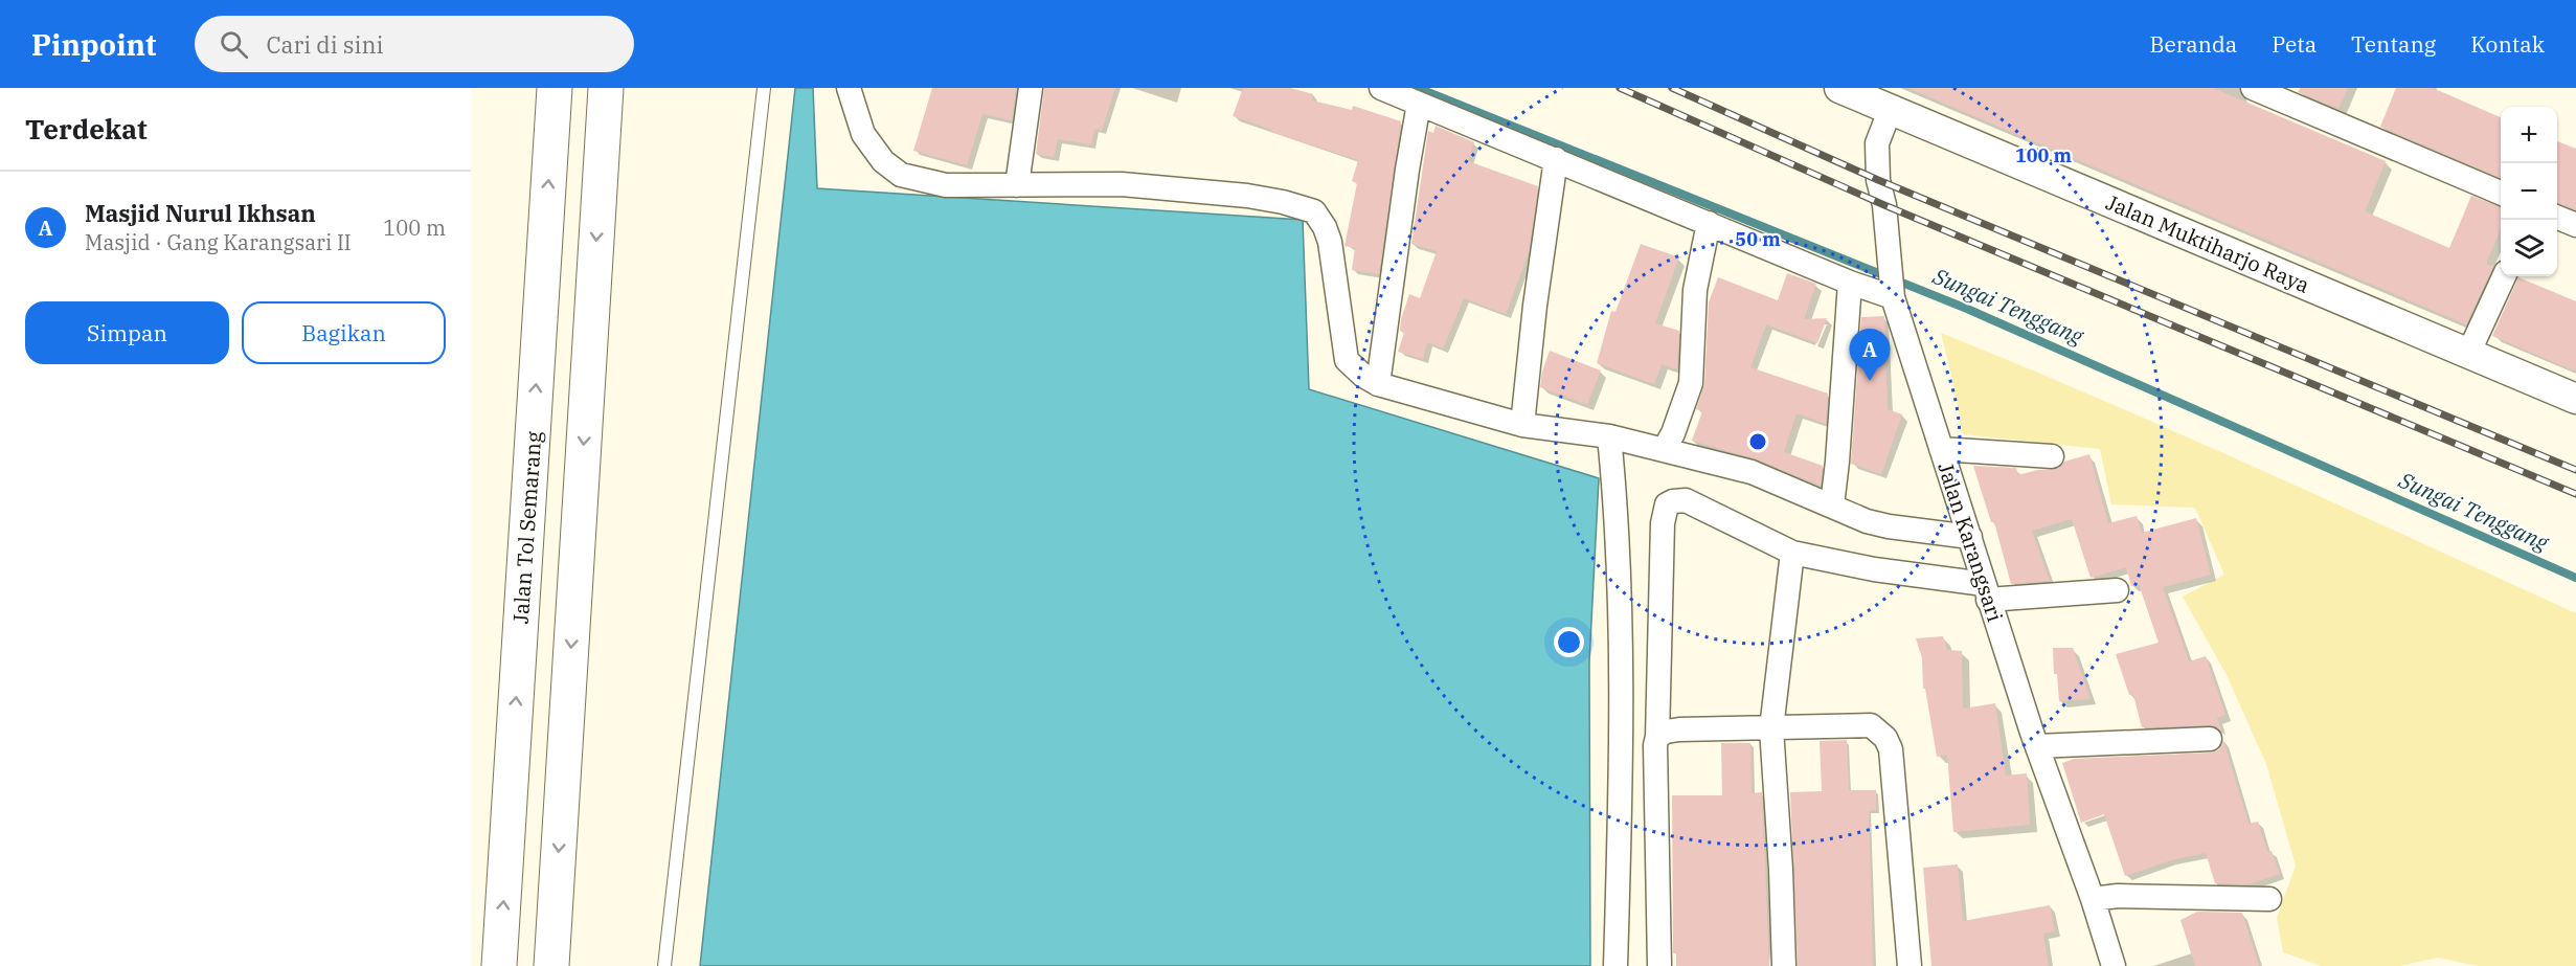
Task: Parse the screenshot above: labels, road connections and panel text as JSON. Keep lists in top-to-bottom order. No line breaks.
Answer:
{"streets":{"highway":["Jalan Tol Semarang"],"street":["Jalan Muktiharjo Raya","Jalan Karangsari"]},"crossings":[["Jalan Muktiharjo Raya","Jalan Karangsari"]],"water":["Sungai Tenggang"],"page":{"header":"Pinpoint","search":"Cari di sini","nav":["Beranda","Peta","Tentang","Kontak"],"heading":"Terdekat","map_buttons":["+","−"],"list":[{"mark":"A","name":"Masjid Nurul Ikhsan","note":"Masjid · Gang Karangsari II","value":"100 m"}],"buttons":["Simpan","Bagikan"],"pins":"A"},"rings":["100 m","50 m"]}
